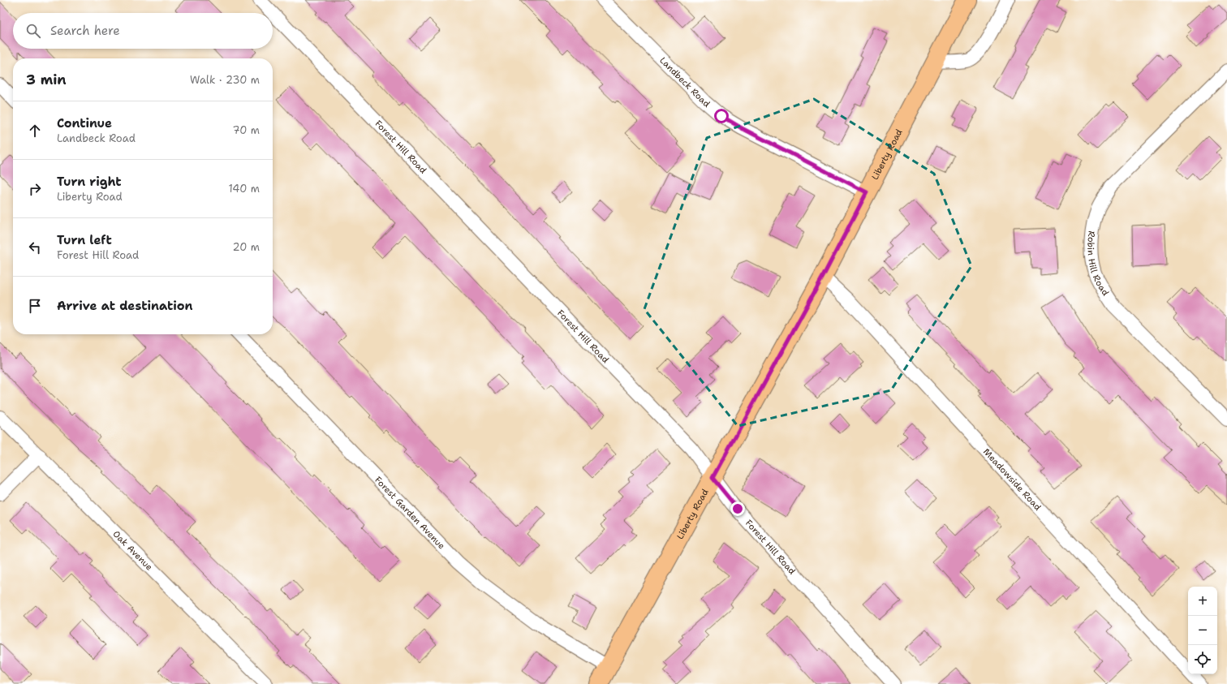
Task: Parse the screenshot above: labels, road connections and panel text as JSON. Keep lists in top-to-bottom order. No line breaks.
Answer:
{"streets":{"main road":["Liberty Road"],"street":["Landbeck Road","Forest Hill Road","Robin Hill Road","Meadowside Road","Forest Garden Avenue","Oak Avenue"]},"crossings":[["Landbeck Road","Liberty Road"],["Forest Hill Road","Liberty Road"],["Liberty Road","Meadowside Road"],["Liberty Road","Forest Garden Avenue"]],"page":{"search":"Search here","heading":["3 min","Walk · 230 m"],"list":[["Continue","Landbeck Road","70 m"],["Turn right","Liberty Road","140 m"],["Turn left","Forest Hill Road","20 m"],"Arrive at destination"],"map_buttons":["+","−"]}}
